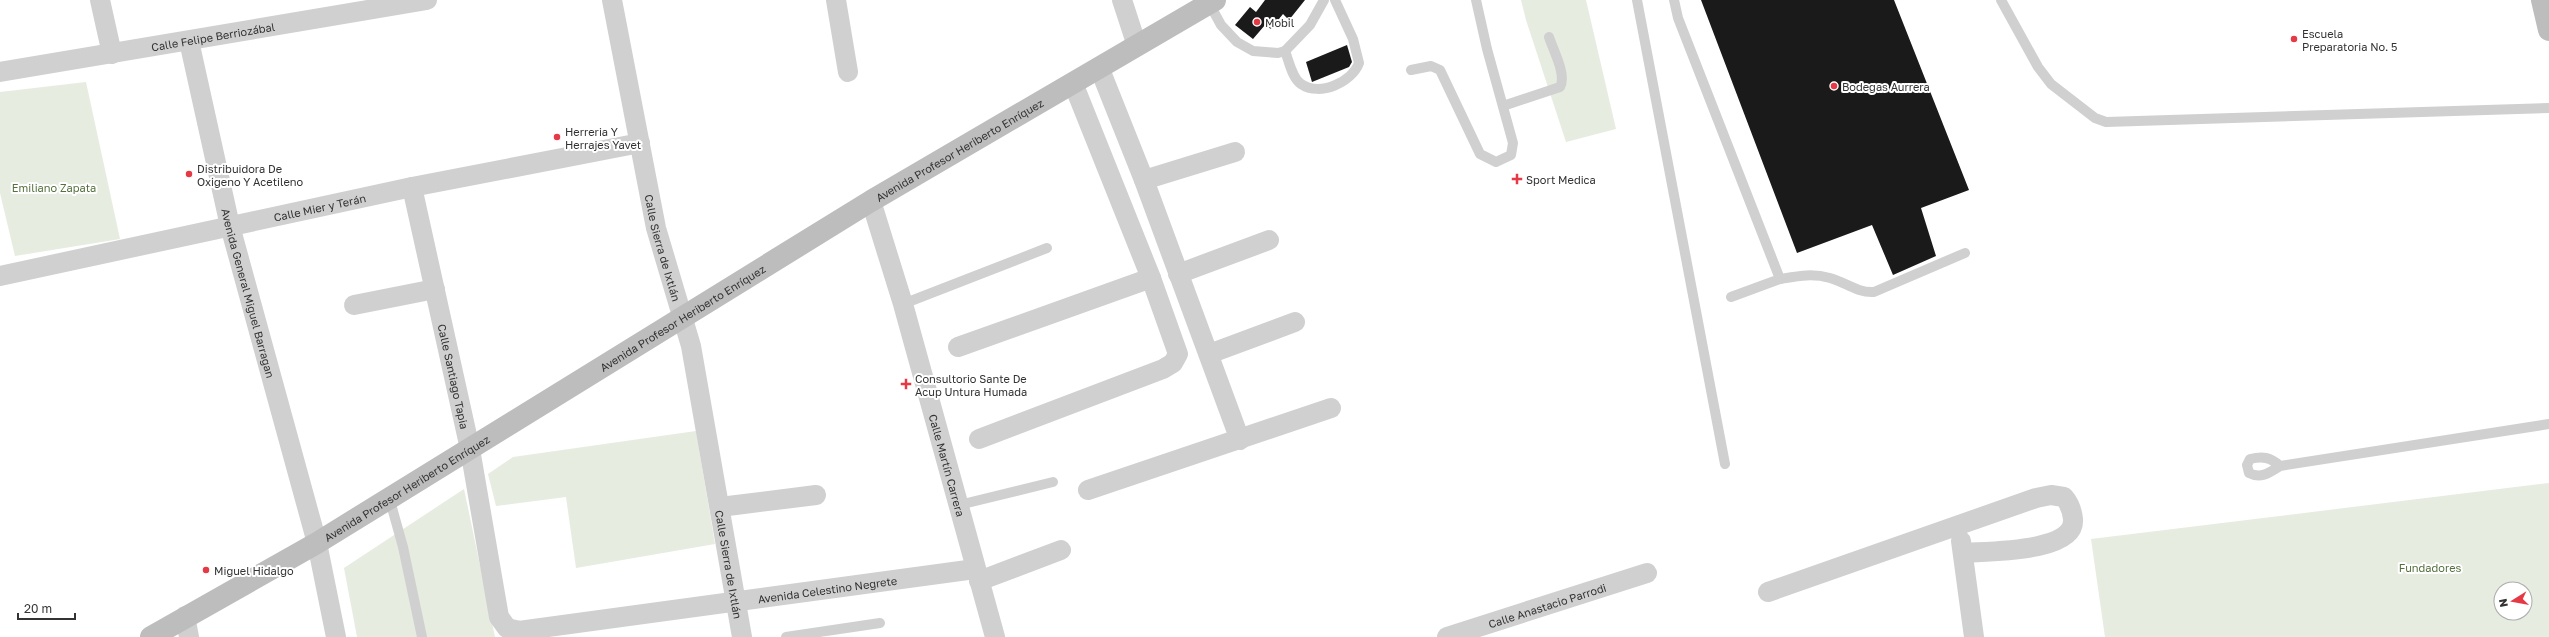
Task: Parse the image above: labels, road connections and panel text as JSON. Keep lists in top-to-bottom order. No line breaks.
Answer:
{"streets":{"main road":["Avenida Profesor Heriberto Enríquez"],"street":["Calle Felipe Berriozábal","Calle Mier y Terán","Calle Sierra de Ixtlán","Avenida General Miguel Barragan","Calle Santiago Tapia","Calle Martín Carrera","Avenida Celestino Negrete","Calle Anastacio Parrodi"]},"crossings":[["Calle Felipe Berriozábal","Avenida General Miguel Barragan"],["Avenida Profesor Heriberto Enríquez","Calle Sierra de Ixtlán"],["Avenida Profesor Heriberto Enríquez","Avenida General Miguel Barragan"],["Avenida Profesor Heriberto Enríquez","Calle Santiago Tapia"],["Avenida Profesor Heriberto Enríquez","Calle Martín Carrera"],["Calle Mier y Terán","Calle Sierra de Ixtlán"],["Calle Mier y Terán","Avenida General Miguel Barragan"],["Calle Mier y Terán","Calle Santiago Tapia"],["Calle Sierra de Ixtlán","Avenida Celestino Negrete"],["Calle Santiago Tapia","Avenida Celestino Negrete"],["Calle Martín Carrera","Avenida Celestino Negrete"]],"parks":["Emiliano Zapata","Fundadores"],"places":{"other":["Mobil","Escuela Preparatoria No. 5","Bodegas Aurrera","Herreria Y Herrajes Yavet","Distribuidora De Oxigeno Y Acetileno","Miguel Hidalgo"],"health":["Sport Medica","Consultorio Sante De Acup Untura Humada"]},"scale_bar":"20 m","north":"left"}
